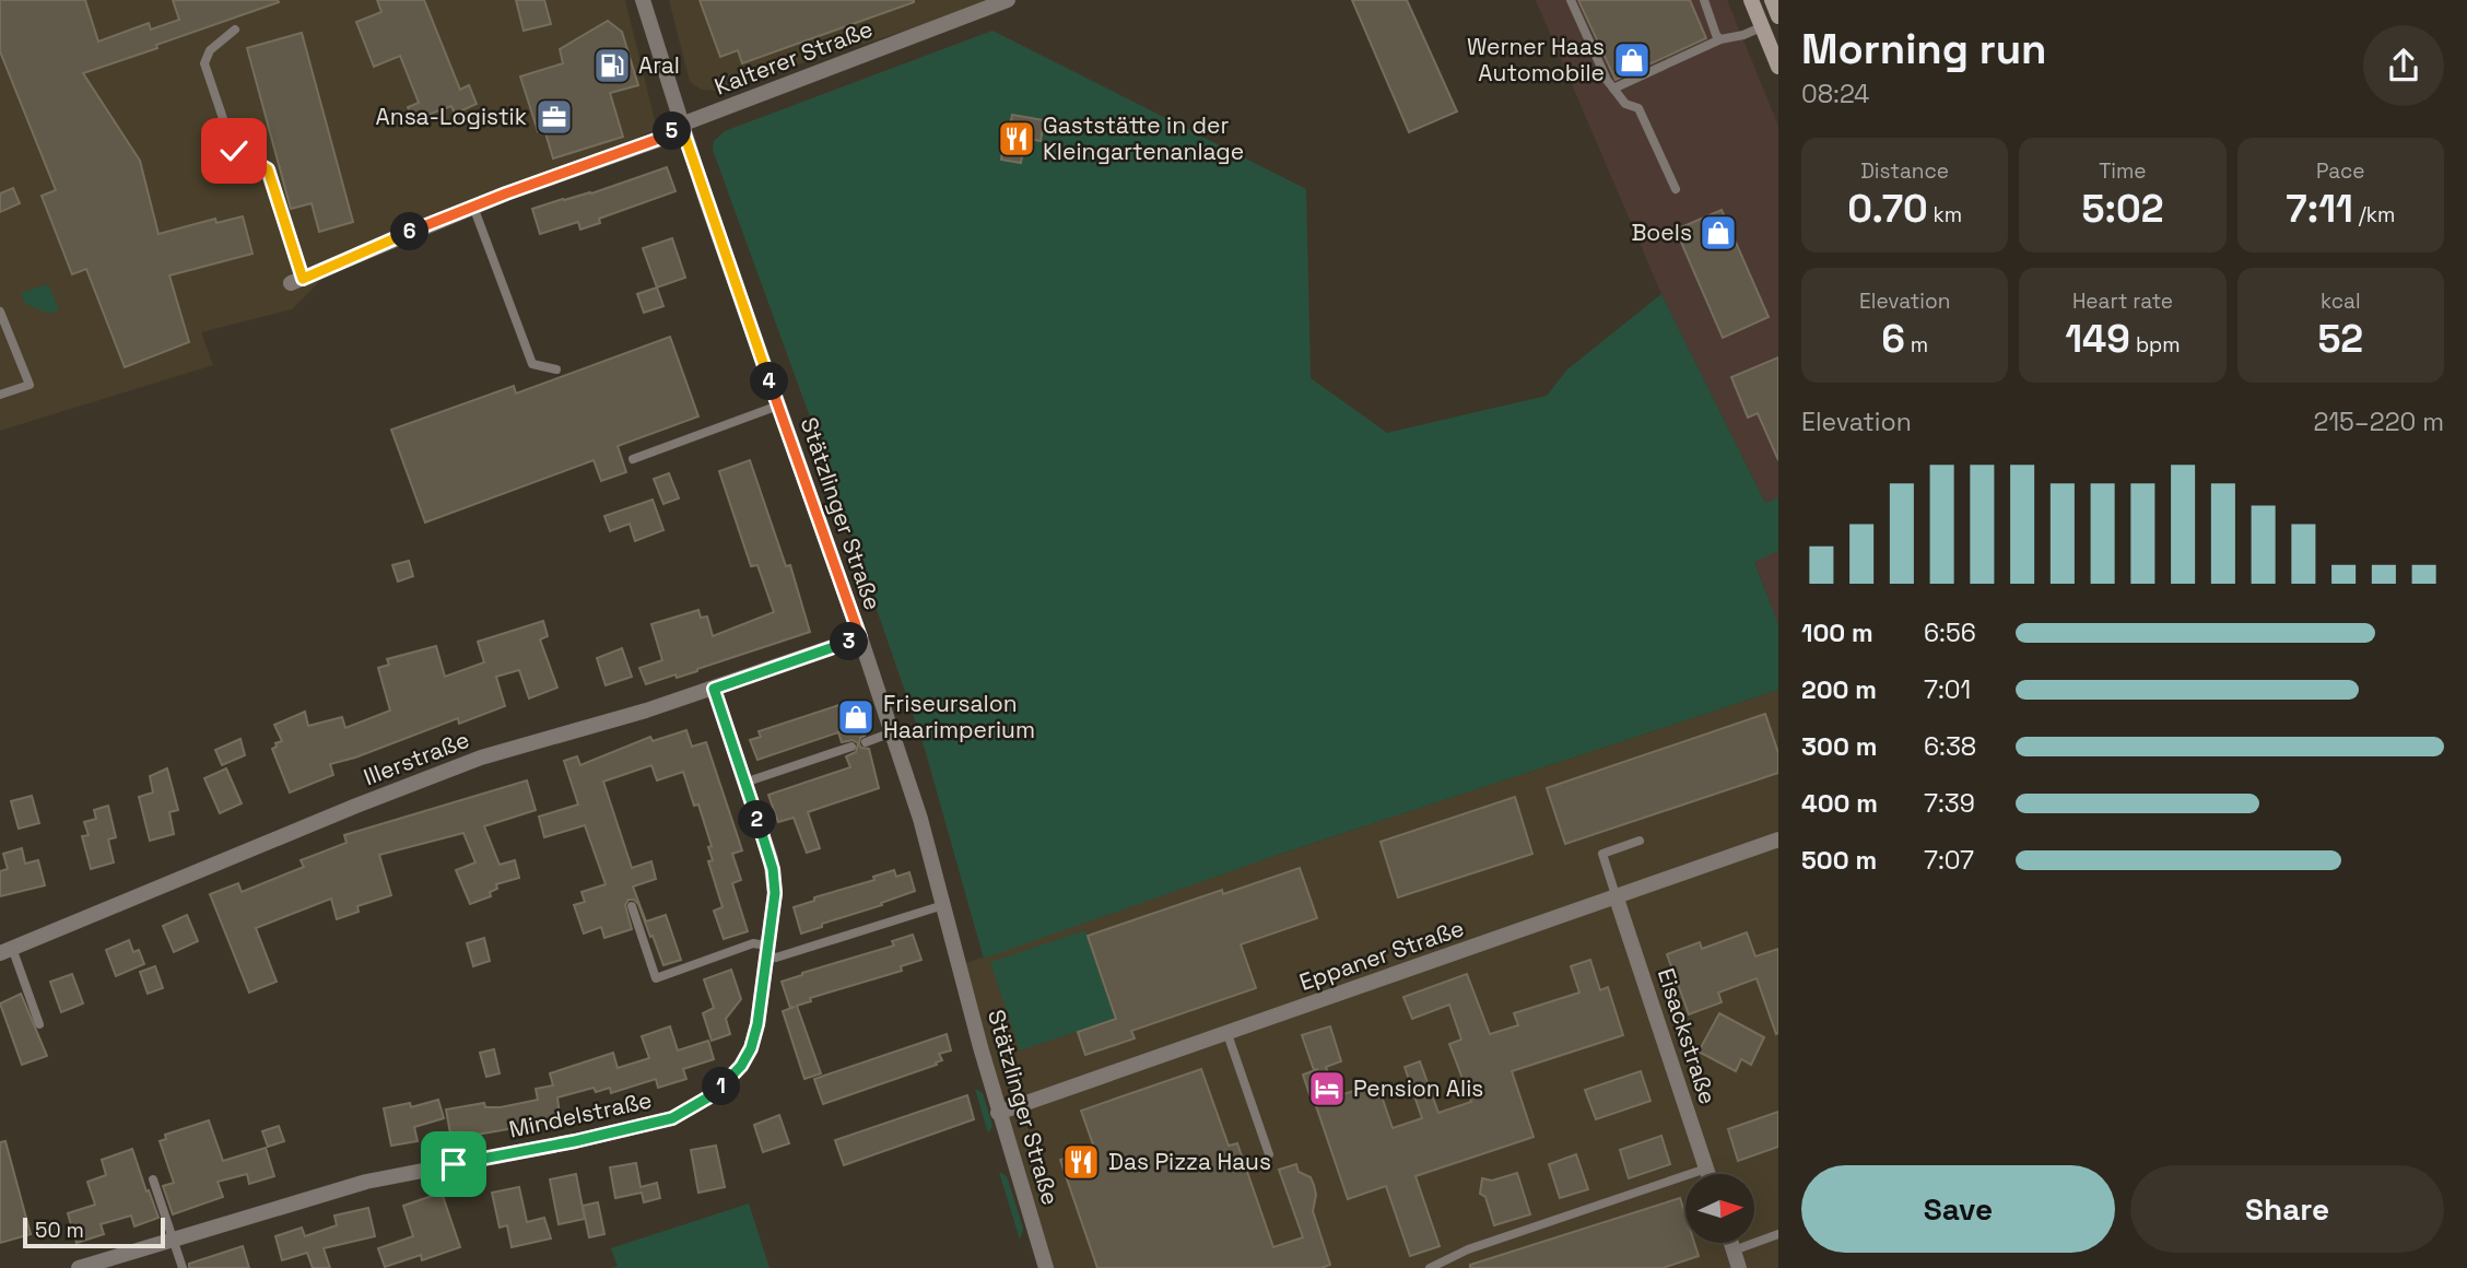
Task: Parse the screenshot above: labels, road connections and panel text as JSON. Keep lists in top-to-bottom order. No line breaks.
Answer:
{"streets":{"street":["Kalterer Straße","Stätzlinger Straße","Illerstraße","Eppaner Straße","Eisackstraße","Mindelstraße"]},"crossings":[["Kalterer Straße","Stätzlinger Straße"],["Stätzlinger Straße","Illerstraße"],["Stätzlinger Straße","Eppaner Straße"],["Illerstraße","Mindelstraße"],["Eppaner Straße","Eisackstraße"]],"places":{"shop":["Werner Haas Automobile","Boels","Friseursalon Haarimperium"],"fuel station":["Aral"],"office":["Ansa-Logistik"],"restaurant":["Gaststätte in der Kleingartenanlage","Das Pizza Haus"],"hotel":["Pension Alis"]},"scale_bar":"50 m","north":"right","page":{"heading":["Morning run","08:24"],"pins":["5","6","4","3","2","1"],"stats":[["Distance","0.70 km"],["Time","5:02"],["Pace","7:11 /km"],["Elevation","6 m"],["Heart rate","149 bpm"],["kcal","52"]],"chart":["Elevation","215–220 m"],"list":[{"name":"100 m","note":"6:56"},{"name":"200 m","note":"7:01"},{"name":"300 m","note":"6:38"},{"name":"400 m","note":"7:39"},{"name":"500 m","note":"7:07"}],"buttons":["Save","Share"],"scale":"50 m"}}
